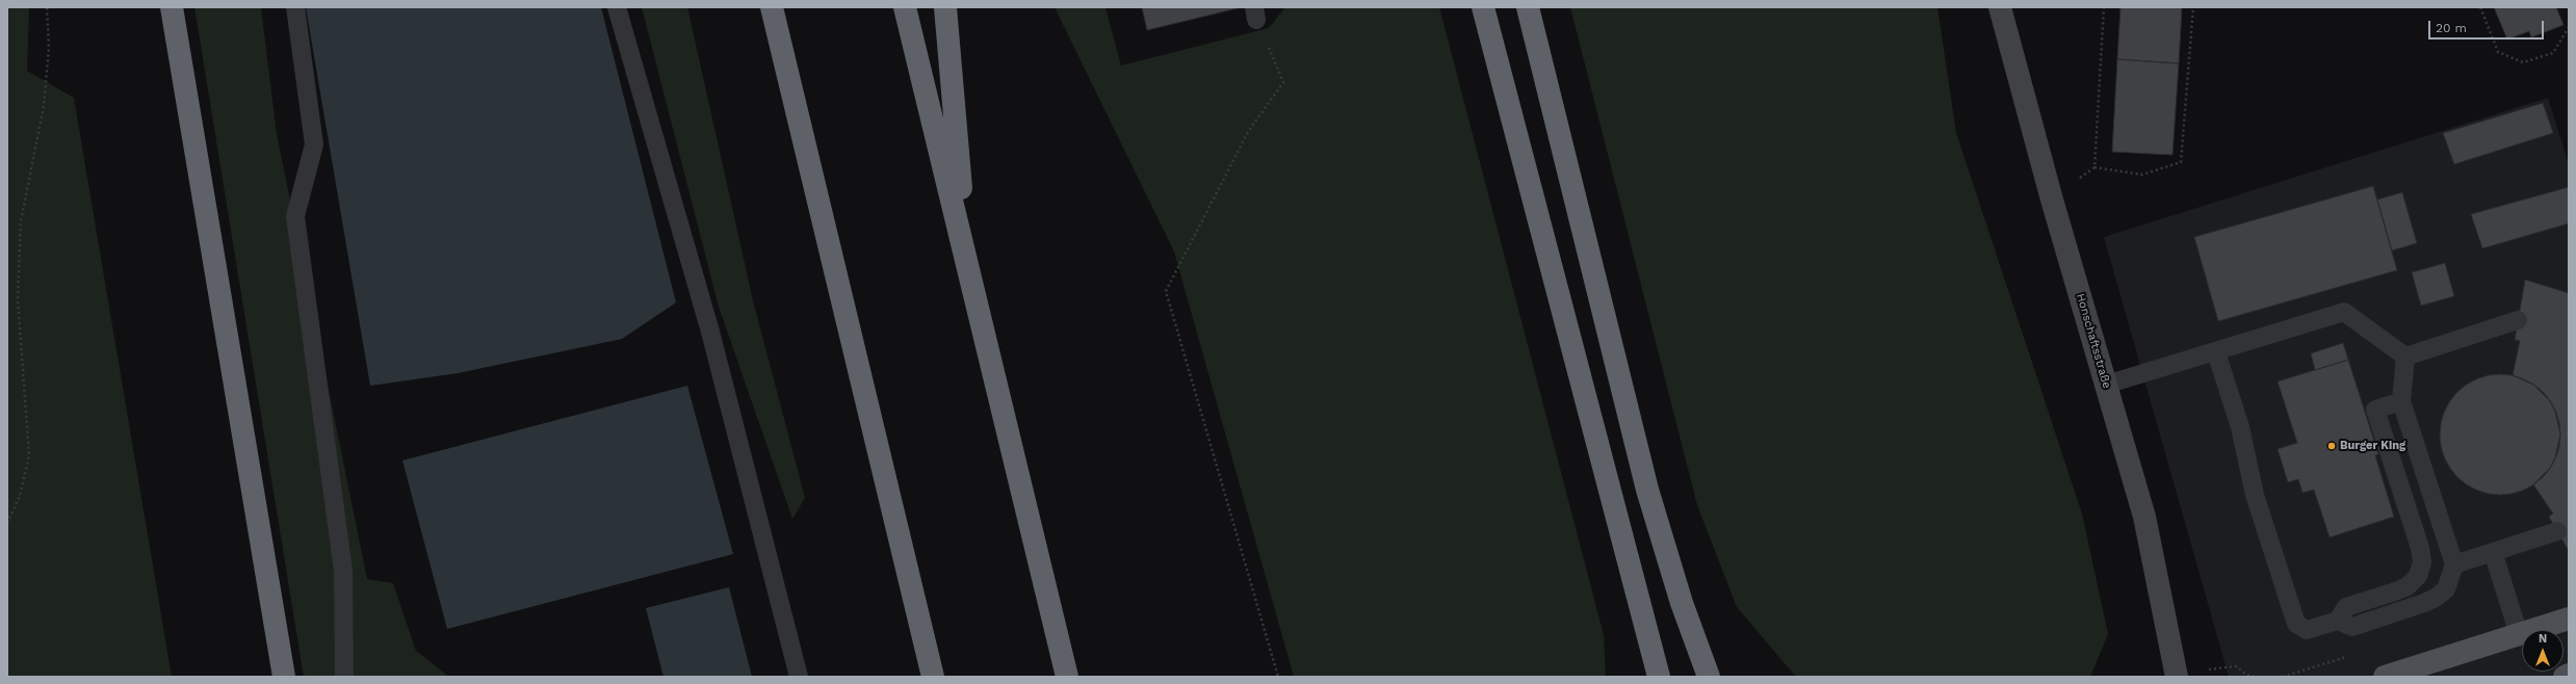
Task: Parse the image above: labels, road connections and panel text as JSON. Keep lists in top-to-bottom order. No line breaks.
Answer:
{"streets":{"street":["Honschaftsstraße"]},"places":["Burger King"],"scale_bar":"20 m","north":"top"}
